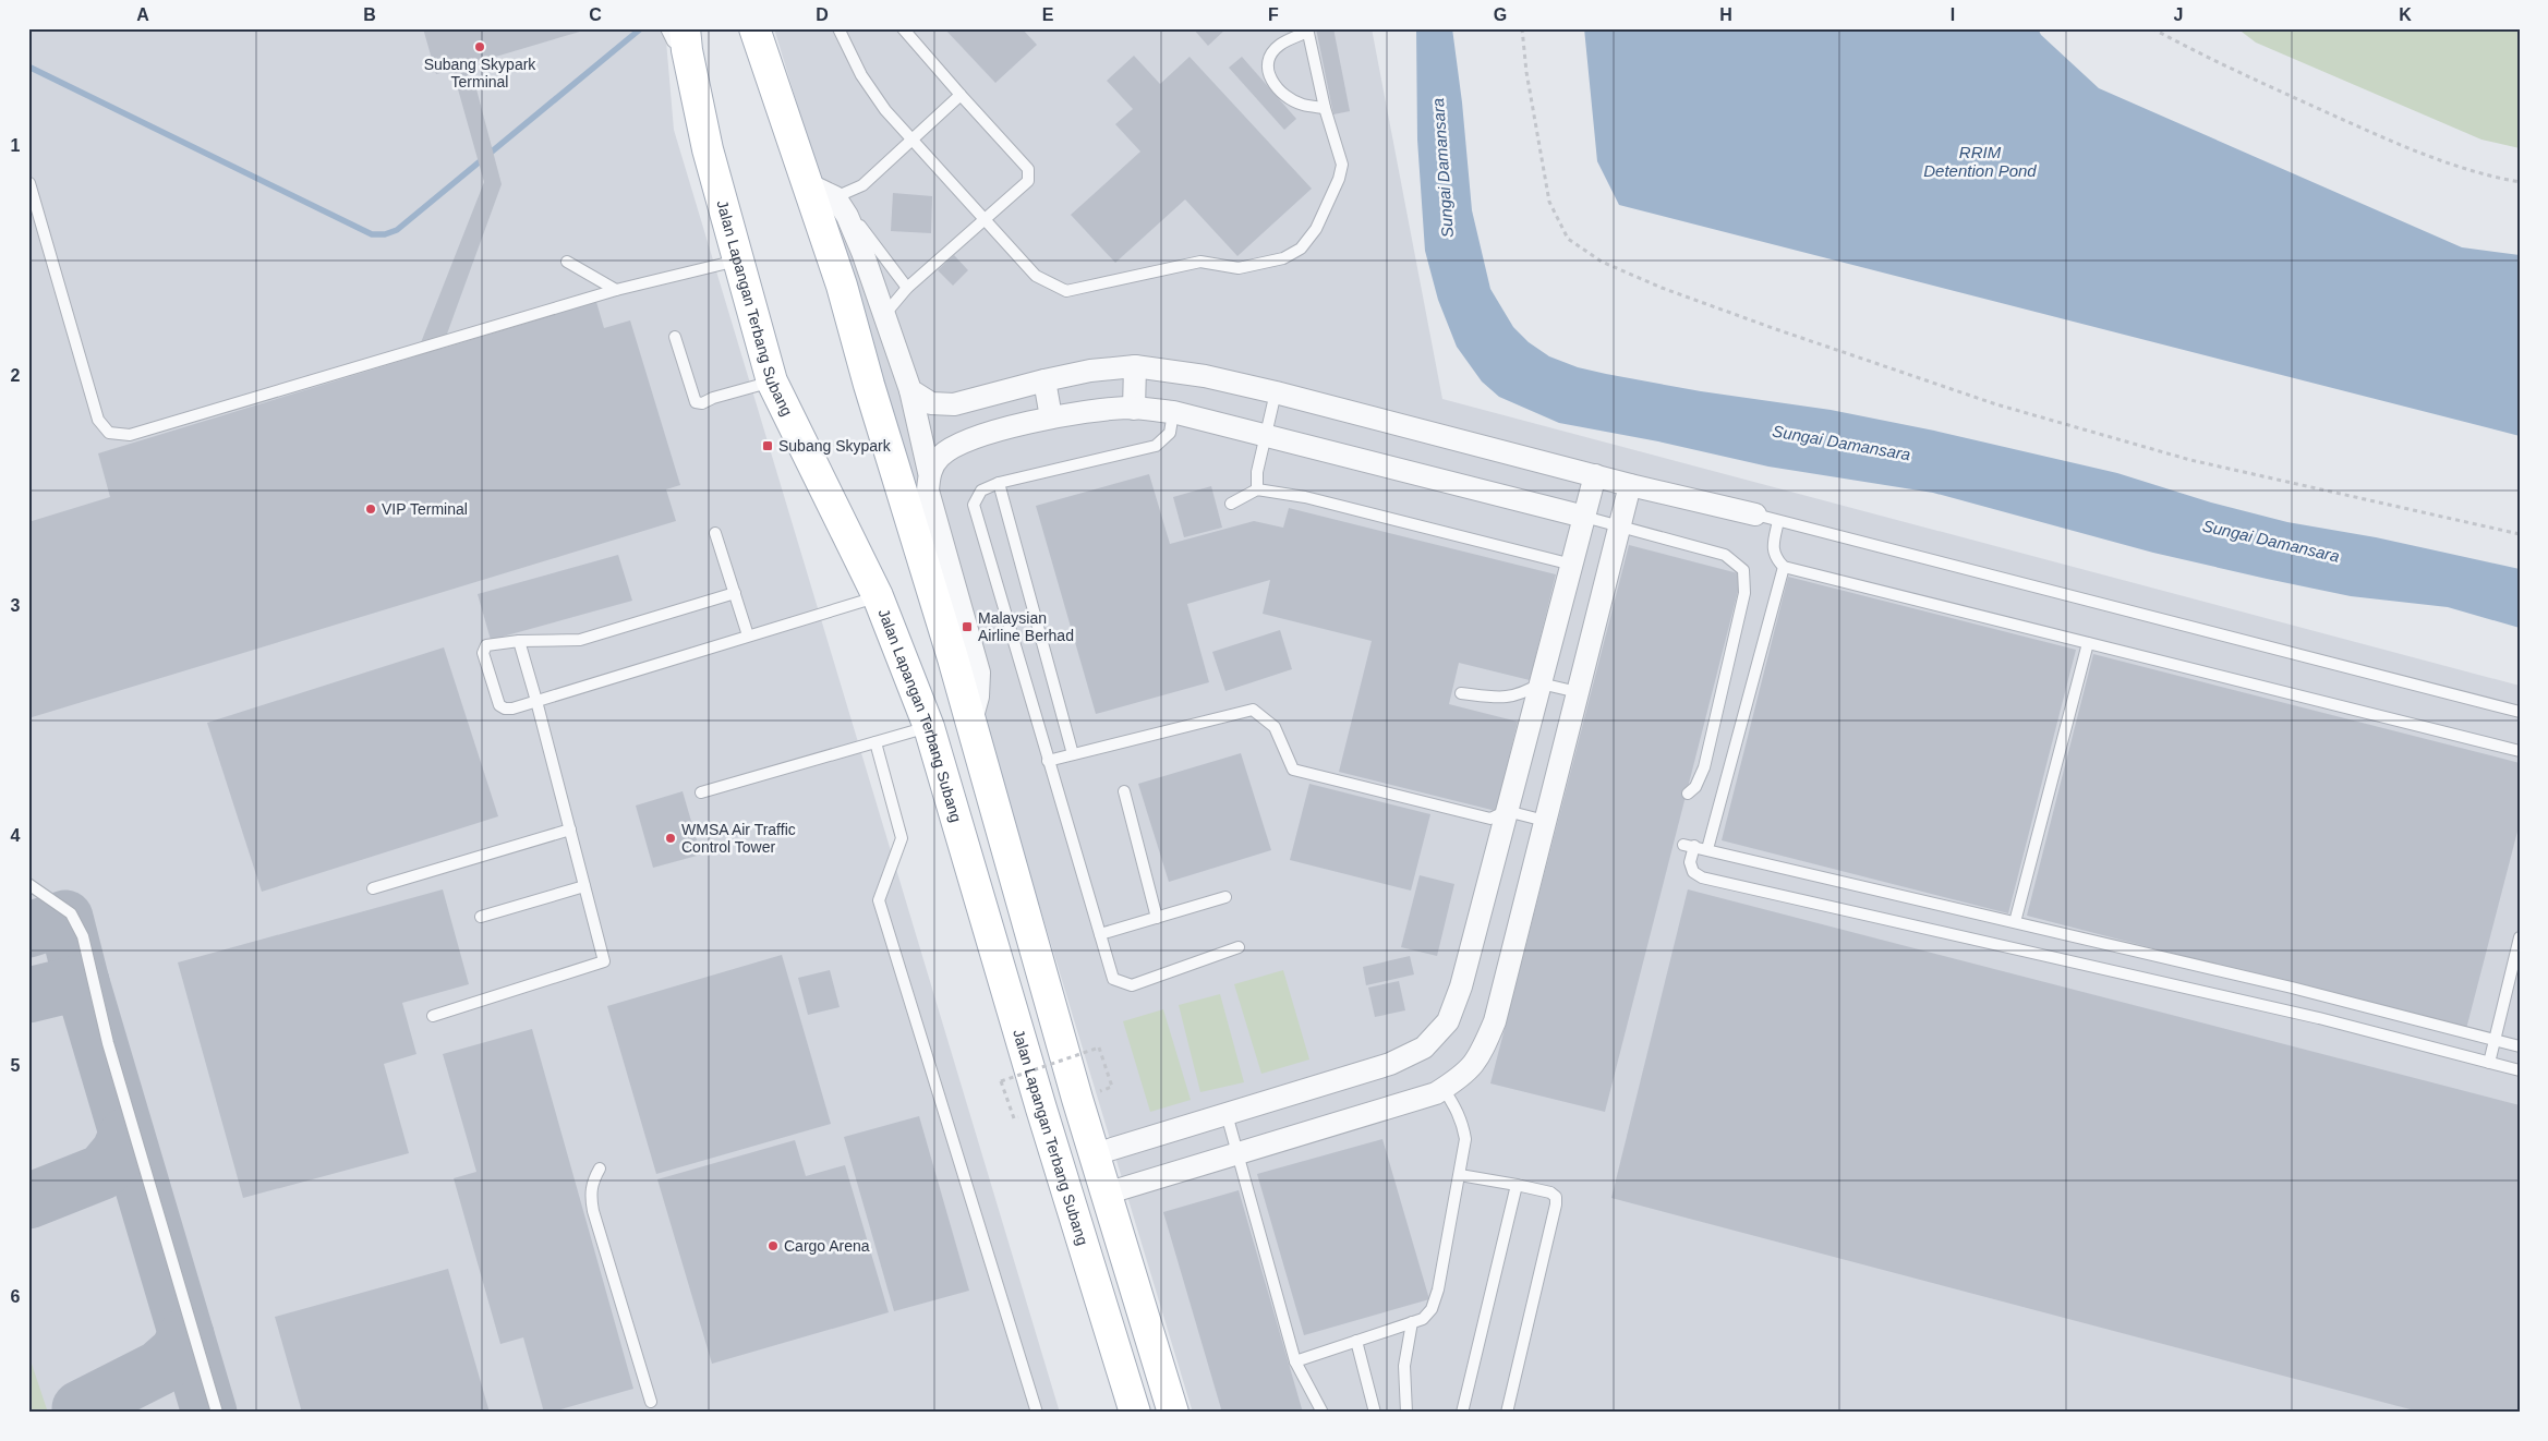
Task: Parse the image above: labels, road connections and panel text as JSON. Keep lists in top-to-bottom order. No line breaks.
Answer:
{"streets":{"main road":["Jalan Lapangan Terbang Subang"]},"water":["RRIM Detention Pond","Sungai Damansara"],"places":{"other":["Subang Skypark Terminal","VIP Terminal","WMSA Air Traffic Control Tower","Cargo Arena"],"transit":["Subang Skypark","Malaysian Airline Berhad"]},"grid":{"columns":["A","B","C","D","E","F","G","H","I","J","K"],"rows":["1","2","3","4","5","6"]}}
